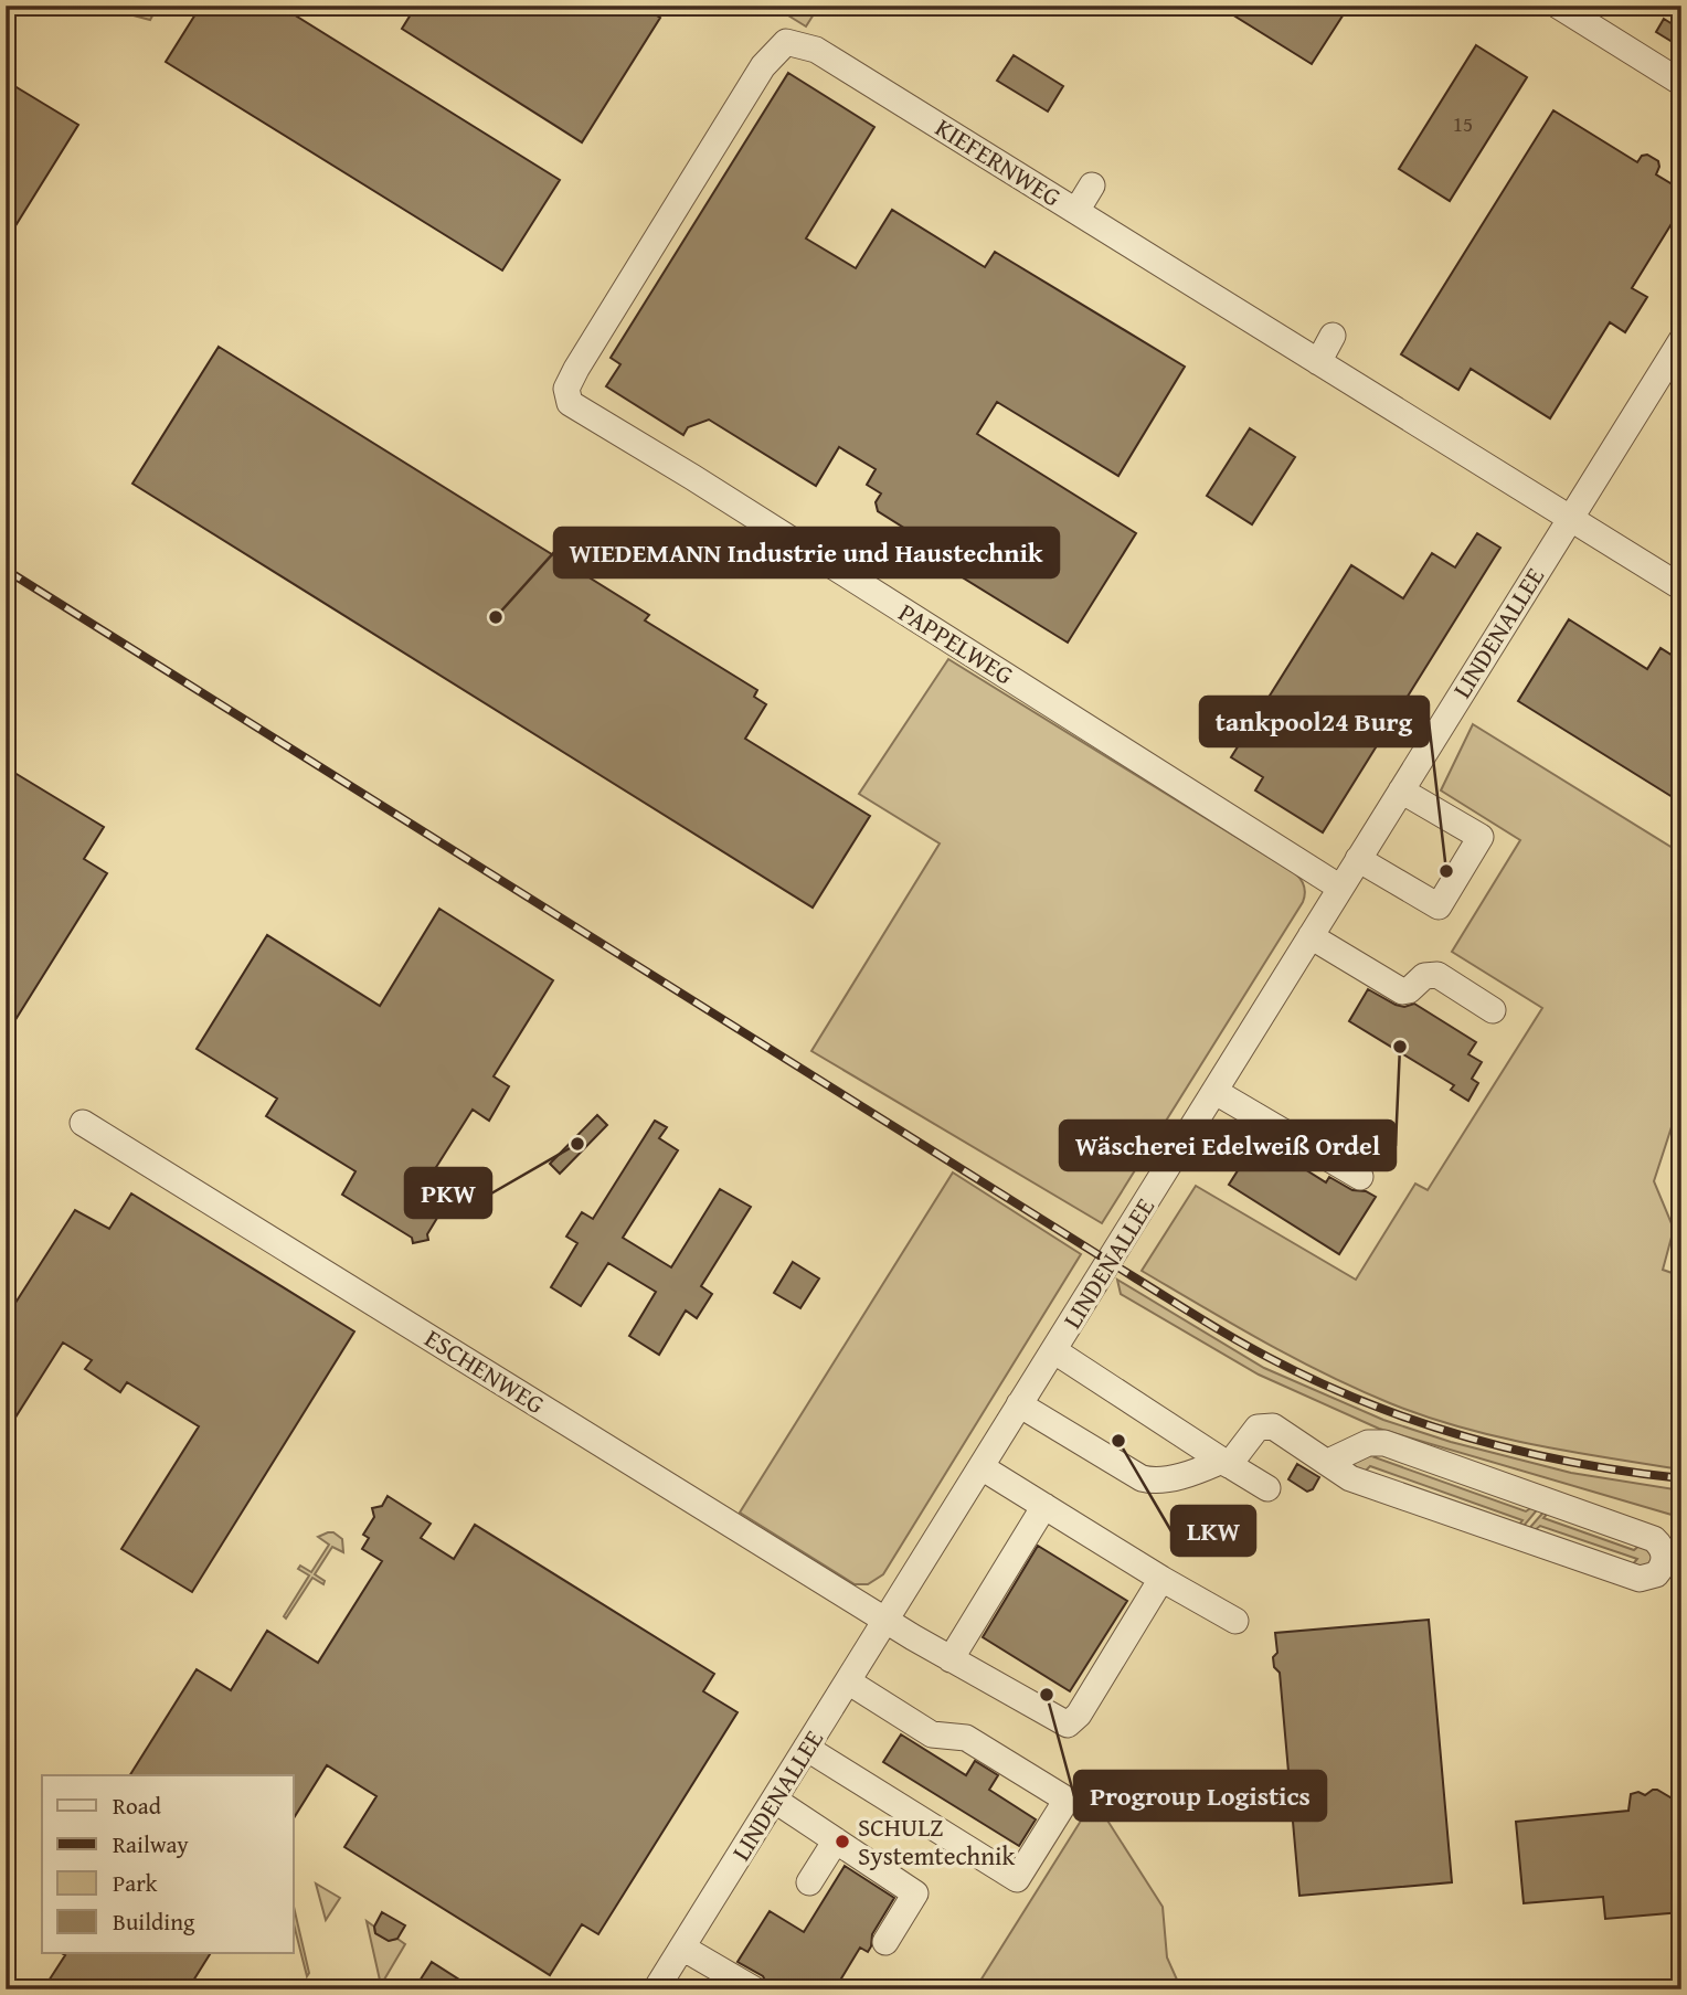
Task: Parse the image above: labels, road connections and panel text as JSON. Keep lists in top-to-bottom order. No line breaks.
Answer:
{"streets":{"street":["KIEFERNWEG","LINDENALLEE","PAPPELWEG","ESCHENWEG"]},"crossings":[["KIEFERNWEG","LINDENALLEE"],["KIEFERNWEG","PAPPELWEG"],["LINDENALLEE","PAPPELWEG"],["LINDENALLEE","ESCHENWEG"]],"places":["WIEDEMANN Industrie und Haustechnik","tankpool24 Burg","Wäscherei Edelweiß Ordel","PKW","LKW","Progroup Logistics","SCHULZ Systemtechnik"],"house_numbers":["15"],"legend":["Road","Railway","Park","Building"]}
